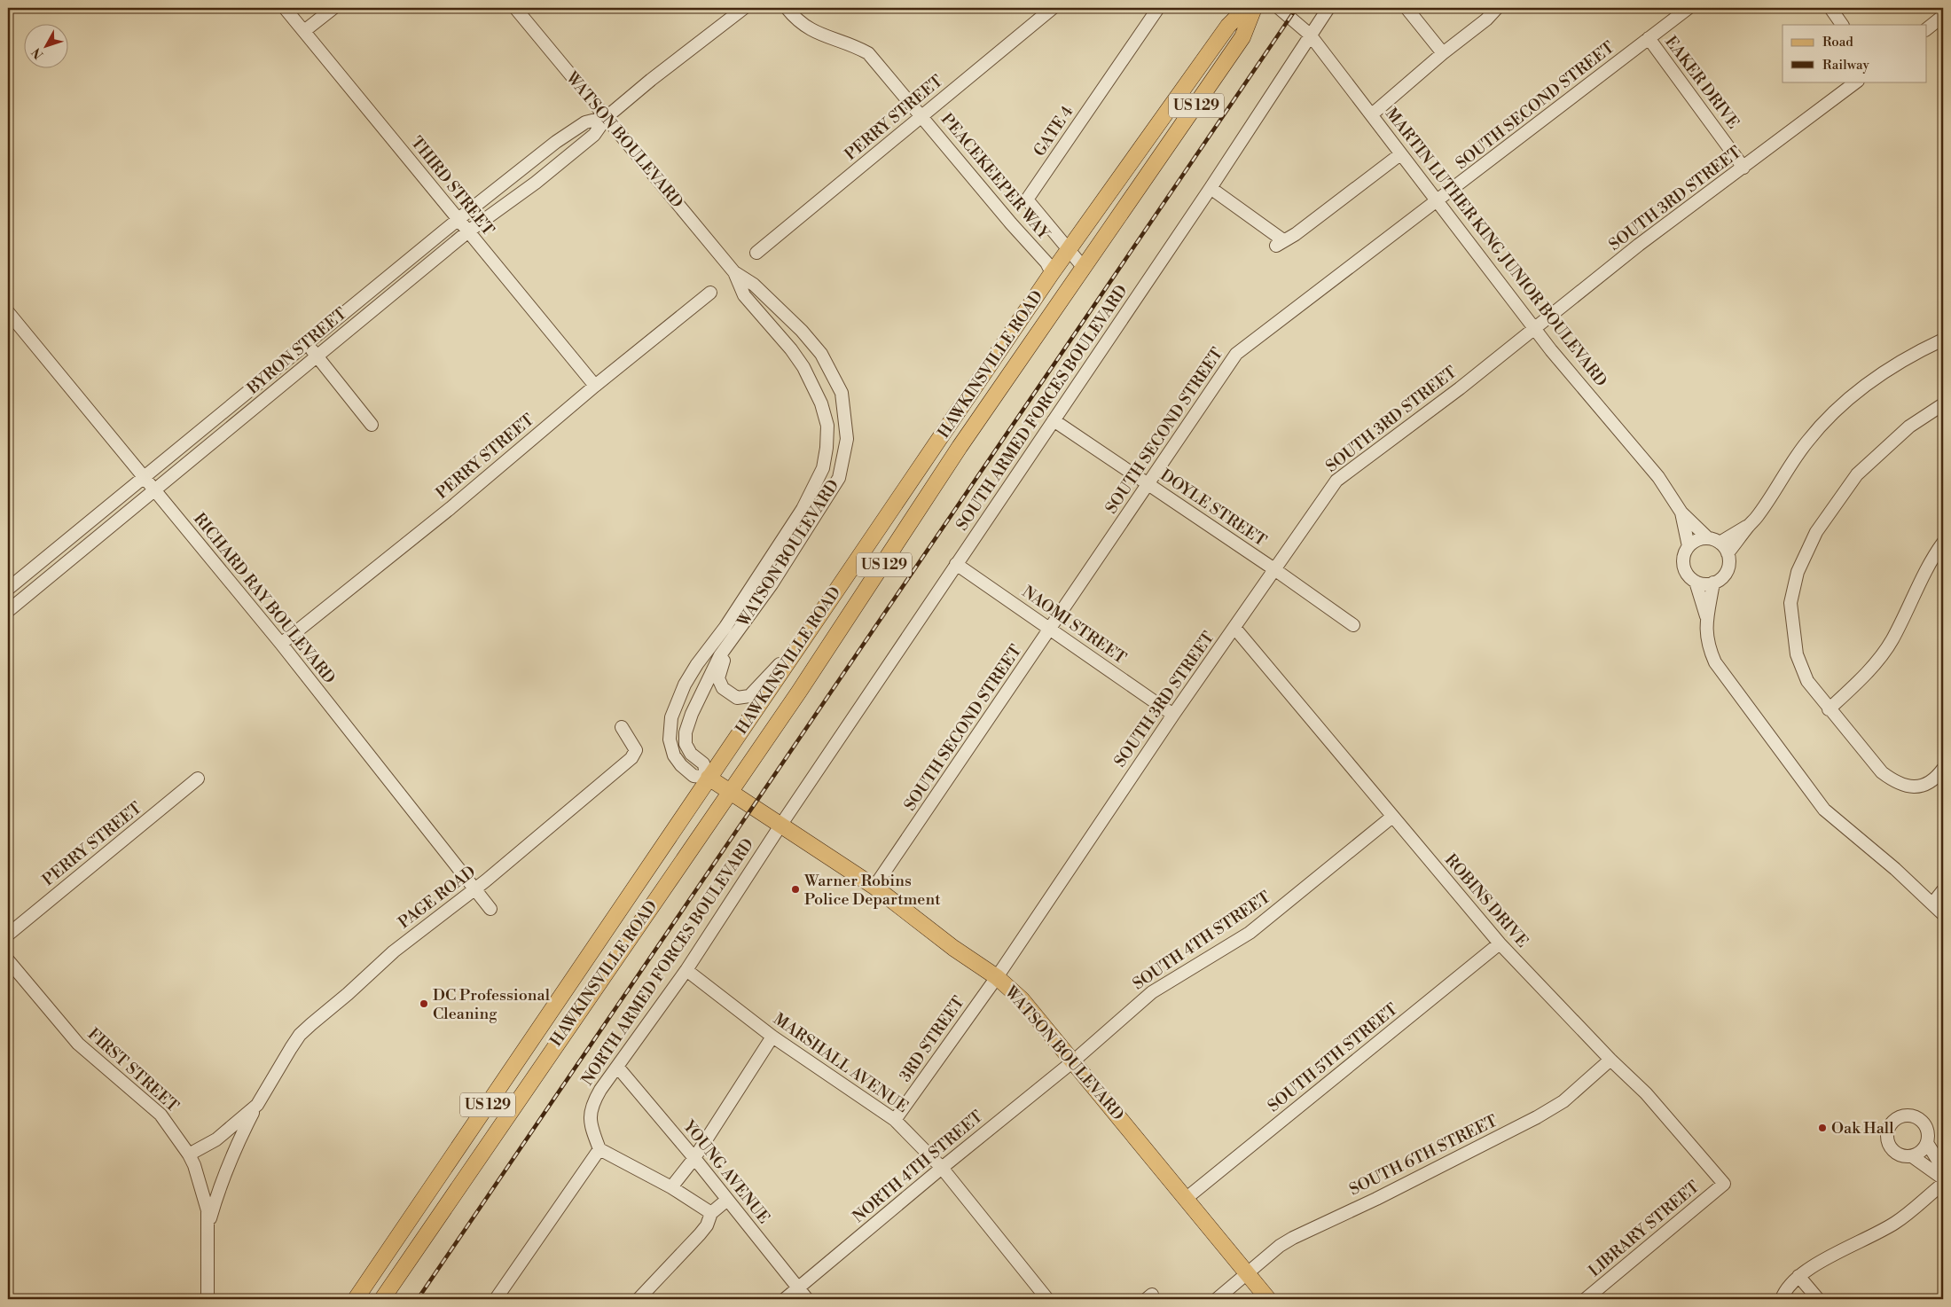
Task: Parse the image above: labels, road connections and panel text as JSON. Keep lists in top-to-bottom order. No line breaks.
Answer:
{"streets":{"main road":["US 129","WATSON BOULEVARD","HAWKINSVILLE ROAD"],"street":["EAKER DRIVE","SOUTH SECOND STREET","PERRY STREET","GATE 4","PEACEKEEPER WAY","THIRD STREET","SOUTH 3RD STREET","MARTIN LUTHER KING JUNIOR BOULEVARD","BYRON STREET","SOUTH ARMED FORCES BOULEVARD","DOYLE STREET","RICHARD RAY BOULEVARD","NAOMI STREET","PAGE ROAD","ROBINS DRIVE","SOUTH 4TH STREET","NORTH ARMED FORCES BOULEVARD","3RD STREET","SOUTH 5TH STREET","MARSHALL AVENUE","FIRST STREET","SOUTH 6TH STREET","NORTH 4TH STREET","YOUNG AVENUE","LIBRARY STREET"]},"crossings":[["EAKER DRIVE","SOUTH SECOND STREET"],["EAKER DRIVE","SOUTH 3RD STREET"],["SOUTH SECOND STREET","WATSON BOULEVARD"],["SOUTH SECOND STREET","MARTIN LUTHER KING JUNIOR BOULEVARD"],["SOUTH SECOND STREET","DOYLE STREET"],["SOUTH SECOND STREET","NAOMI STREET"],["PERRY STREET","PEACEKEEPER WAY"],["PERRY STREET","THIRD STREET"],["PERRY STREET","RICHARD RAY BOULEVARD"],["GATE 4","HAWKINSVILLE ROAD"],["WATSON BOULEVARD","SOUTH 3RD STREET"],["WATSON BOULEVARD","BYRON STREET"],["WATSON BOULEVARD","HAWKINSVILLE ROAD"],["WATSON BOULEVARD","SOUTH ARMED FORCES BOULEVARD"],["WATSON BOULEVARD","SOUTH 4TH STREET"],["WATSON BOULEVARD","NORTH ARMED FORCES BOULEVARD"],["WATSON BOULEVARD","3RD STREET"],["WATSON BOULEVARD","SOUTH 5TH STREET"],["WATSON BOULEVARD","SOUTH 6TH STREET"],["WATSON BOULEVARD","NORTH 4TH STREET"],["PEACEKEEPER WAY","HAWKINSVILLE ROAD"],["THIRD STREET","BYRON STREET"],["SOUTH 3RD STREET","MARTIN LUTHER KING JUNIOR BOULEVARD"],["SOUTH 3RD STREET","DOYLE STREET"],["SOUTH 3RD STREET","NAOMI STREET"],["SOUTH 3RD STREET","ROBINS DRIVE"],["SOUTH 3RD STREET","3RD STREET"],["MARTIN LUTHER KING JUNIOR BOULEVARD","SOUTH ARMED FORCES BOULEVARD"],["BYRON STREET","RICHARD RAY BOULEVARD"],["SOUTH ARMED FORCES BOULEVARD","DOYLE STREET"],["SOUTH ARMED FORCES BOULEVARD","NAOMI STREET"],["SOUTH ARMED FORCES BOULEVARD","NORTH ARMED FORCES BOULEVARD"],["RICHARD RAY BOULEVARD","PAGE ROAD"],["PAGE ROAD","FIRST STREET"],["ROBINS DRIVE","SOUTH 4TH STREET"],["ROBINS DRIVE","SOUTH 5TH STREET"],["ROBINS DRIVE","SOUTH 6TH STREET"],["ROBINS DRIVE","LIBRARY STREET"],["SOUTH 4TH STREET","NORTH 4TH STREET"],["NORTH ARMED FORCES BOULEVARD","MARSHALL AVENUE"],["NORTH ARMED FORCES BOULEVARD","YOUNG AVENUE"],["3RD STREET","MARSHALL AVENUE"],["MARSHALL AVENUE","NORTH 4TH STREET"],["NORTH 4TH STREET","YOUNG AVENUE"]],"places":["Warner Robins Police Department","DC Professional Cleaning","Oak Hall"],"legend":["Road","Railway"],"north":"bottom left"}
